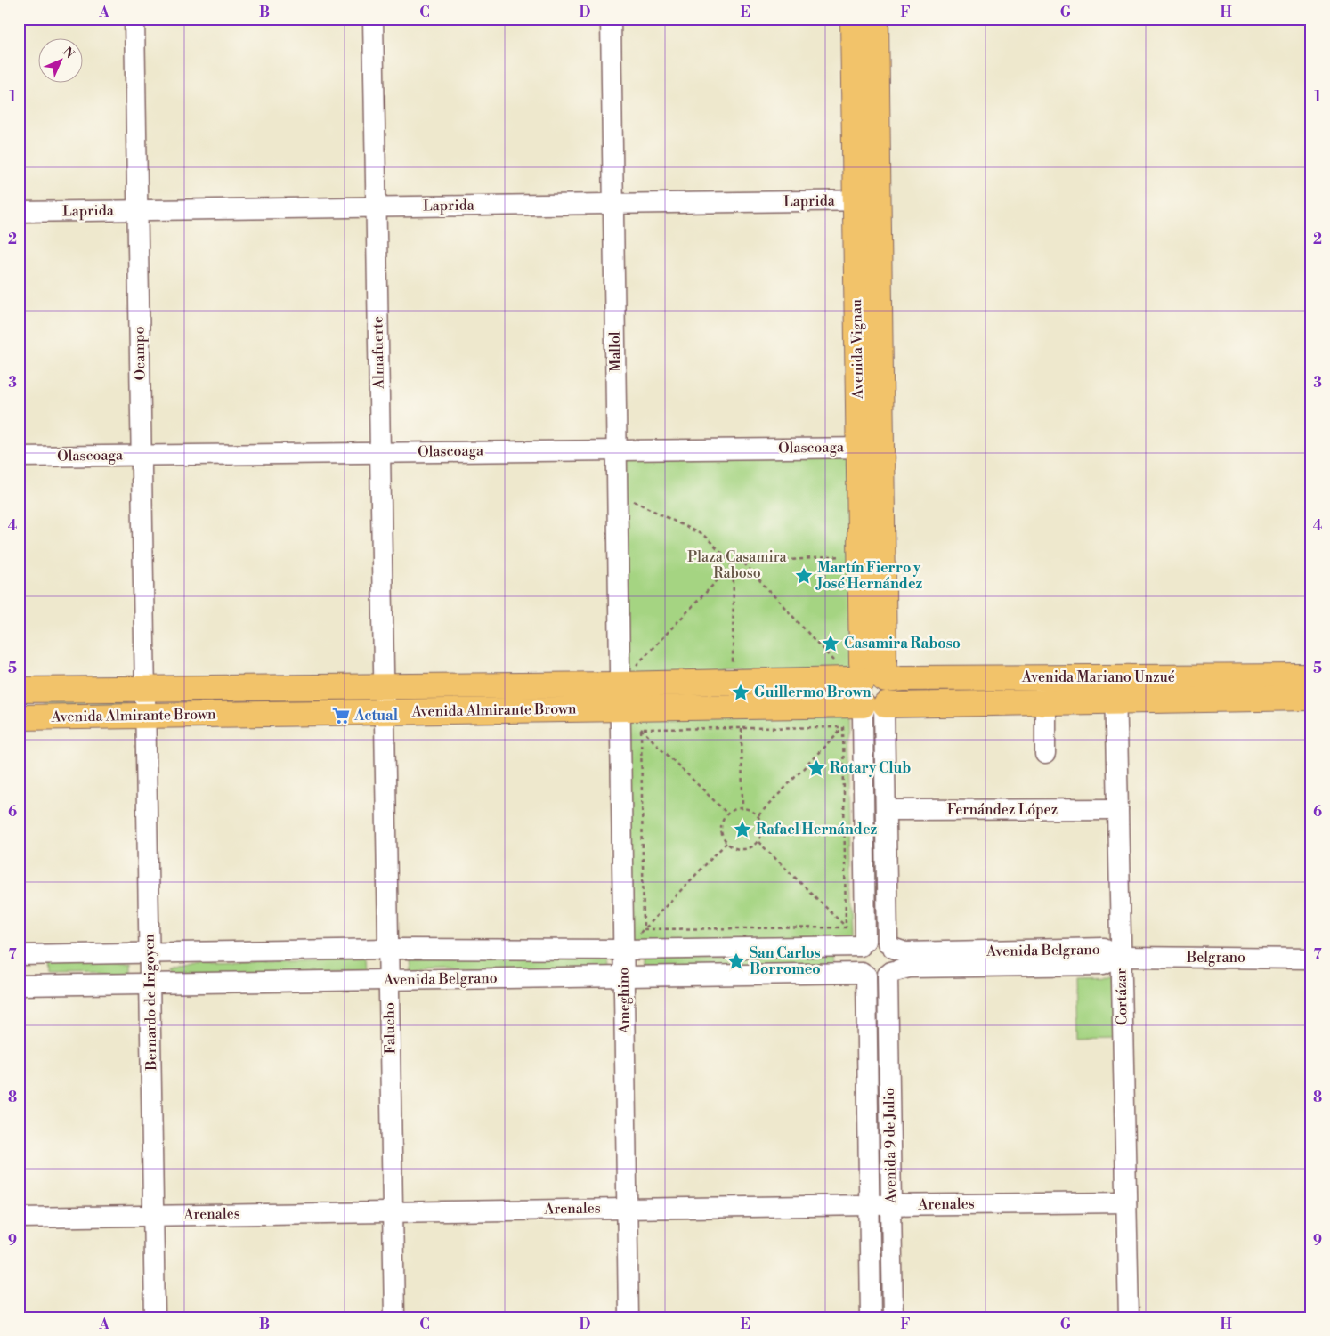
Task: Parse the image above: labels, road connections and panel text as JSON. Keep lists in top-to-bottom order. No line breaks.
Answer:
{"streets":{"main road":["Avenida Vignau","Avenida Mariano Unzué","Avenida Almirante Brown"],"street":["Laprida","Mallol","Almafuerte","Ocampo","Olascoaga","Fernández López","Avenida Belgrano","Belgrano","Cortázar","Ameghino","Bernardo de Irigoyen","Falucho","Avenida 9 de Julio","Arenales"]},"crossings":[["Laprida","Avenida Vignau"],["Laprida","Mallol"],["Laprida","Almafuerte"],["Laprida","Ocampo"],["Avenida Vignau","Olascoaga"],["Avenida Vignau","Avenida Mariano Unzué"],["Avenida Vignau","Avenida Almirante Brown"],["Mallol","Olascoaga"],["Mallol","Avenida Almirante Brown"],["Mallol","Ameghino"],["Almafuerte","Olascoaga"],["Almafuerte","Avenida Almirante Brown"],["Almafuerte","Falucho"],["Ocampo","Olascoaga"],["Ocampo","Avenida Almirante Brown"],["Ocampo","Bernardo de Irigoyen"],["Avenida Mariano Unzué","Avenida Almirante Brown"],["Avenida Mariano Unzué","Cortázar"],["Avenida Almirante Brown","Ameghino"],["Avenida Almirante Brown","Bernardo de Irigoyen"],["Avenida Almirante Brown","Falucho"],["Fernández López","Cortázar"],["Avenida Belgrano","Belgrano"],["Avenida Belgrano","Cortázar"],["Avenida Belgrano","Ameghino"],["Avenida Belgrano","Bernardo de Irigoyen"],["Avenida Belgrano","Falucho"],["Avenida Belgrano","Avenida 9 de Julio"],["Belgrano","Cortázar"],["Cortázar","Arenales"],["Ameghino","Arenales"],["Bernardo de Irigoyen","Arenales"],["Falucho","Arenales"],["Avenida 9 de Julio","Arenales"]],"parks":["Plaza Casamira Raboso"],"places":{"place":["Martín Fierro y José Hernández","Casamira Raboso","Guillermo Brown","Rotary Club","Rafael Hernández","San Carlos Borromeo"],"supermarket":["Actual"]},"north":"top right","grid":{"columns":["A","B","C","D","E","F","G","H"],"rows":["1","2","3","4","5","6","7","8","9"]}}
